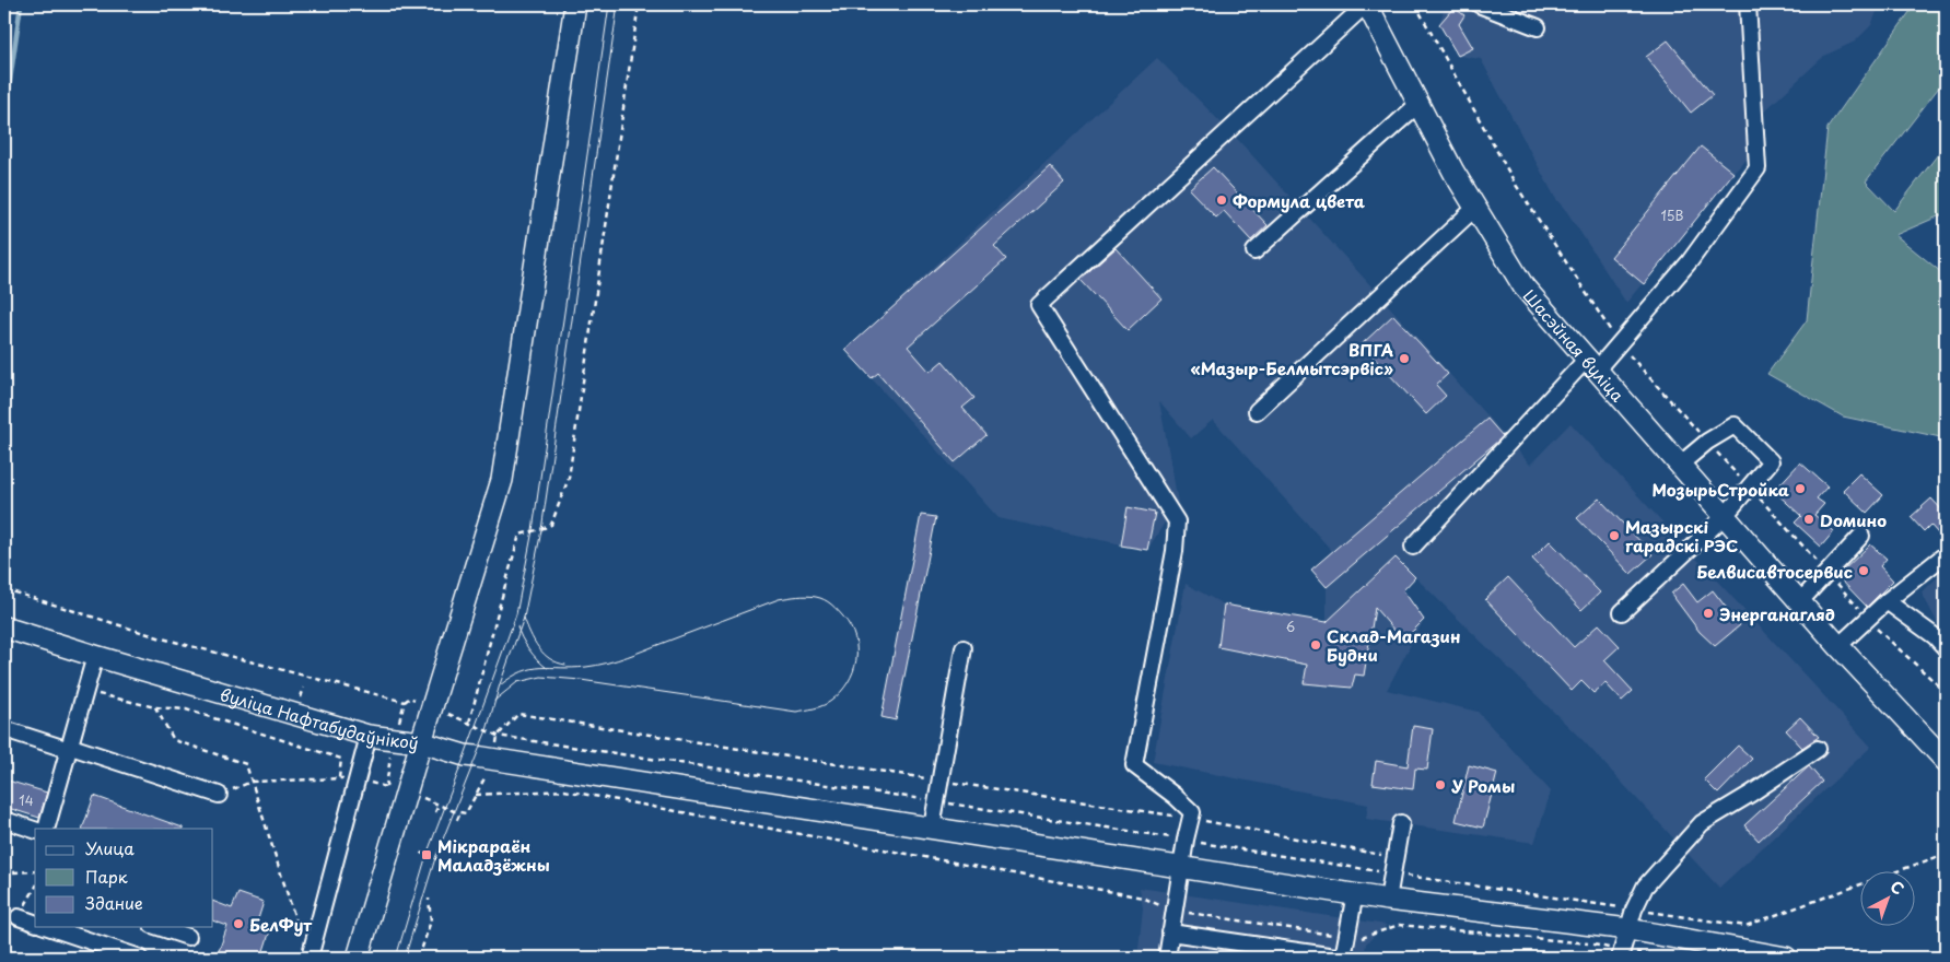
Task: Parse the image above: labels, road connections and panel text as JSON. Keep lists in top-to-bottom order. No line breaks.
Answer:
{"streets":{"main road":["Шасэйная вуліца","вуліца Нафтабудаўнікоў"]},"places":{"other":["Формула цвета","ВПГА «Мазыр-Белмытсэрвіс»","МозырьСтройка","Dомино","Мазырскі гарадскі РЭС","Белвисавтосервис","Энерганагляд","Склад-Магазин Будни","У Ромы","БелФут"],"transit":["Мікрараён Маладзёжны"]},"house_numbers":["15В","6","14"],"legend":["Улица","Парк","Здание"],"north":"top right"}
